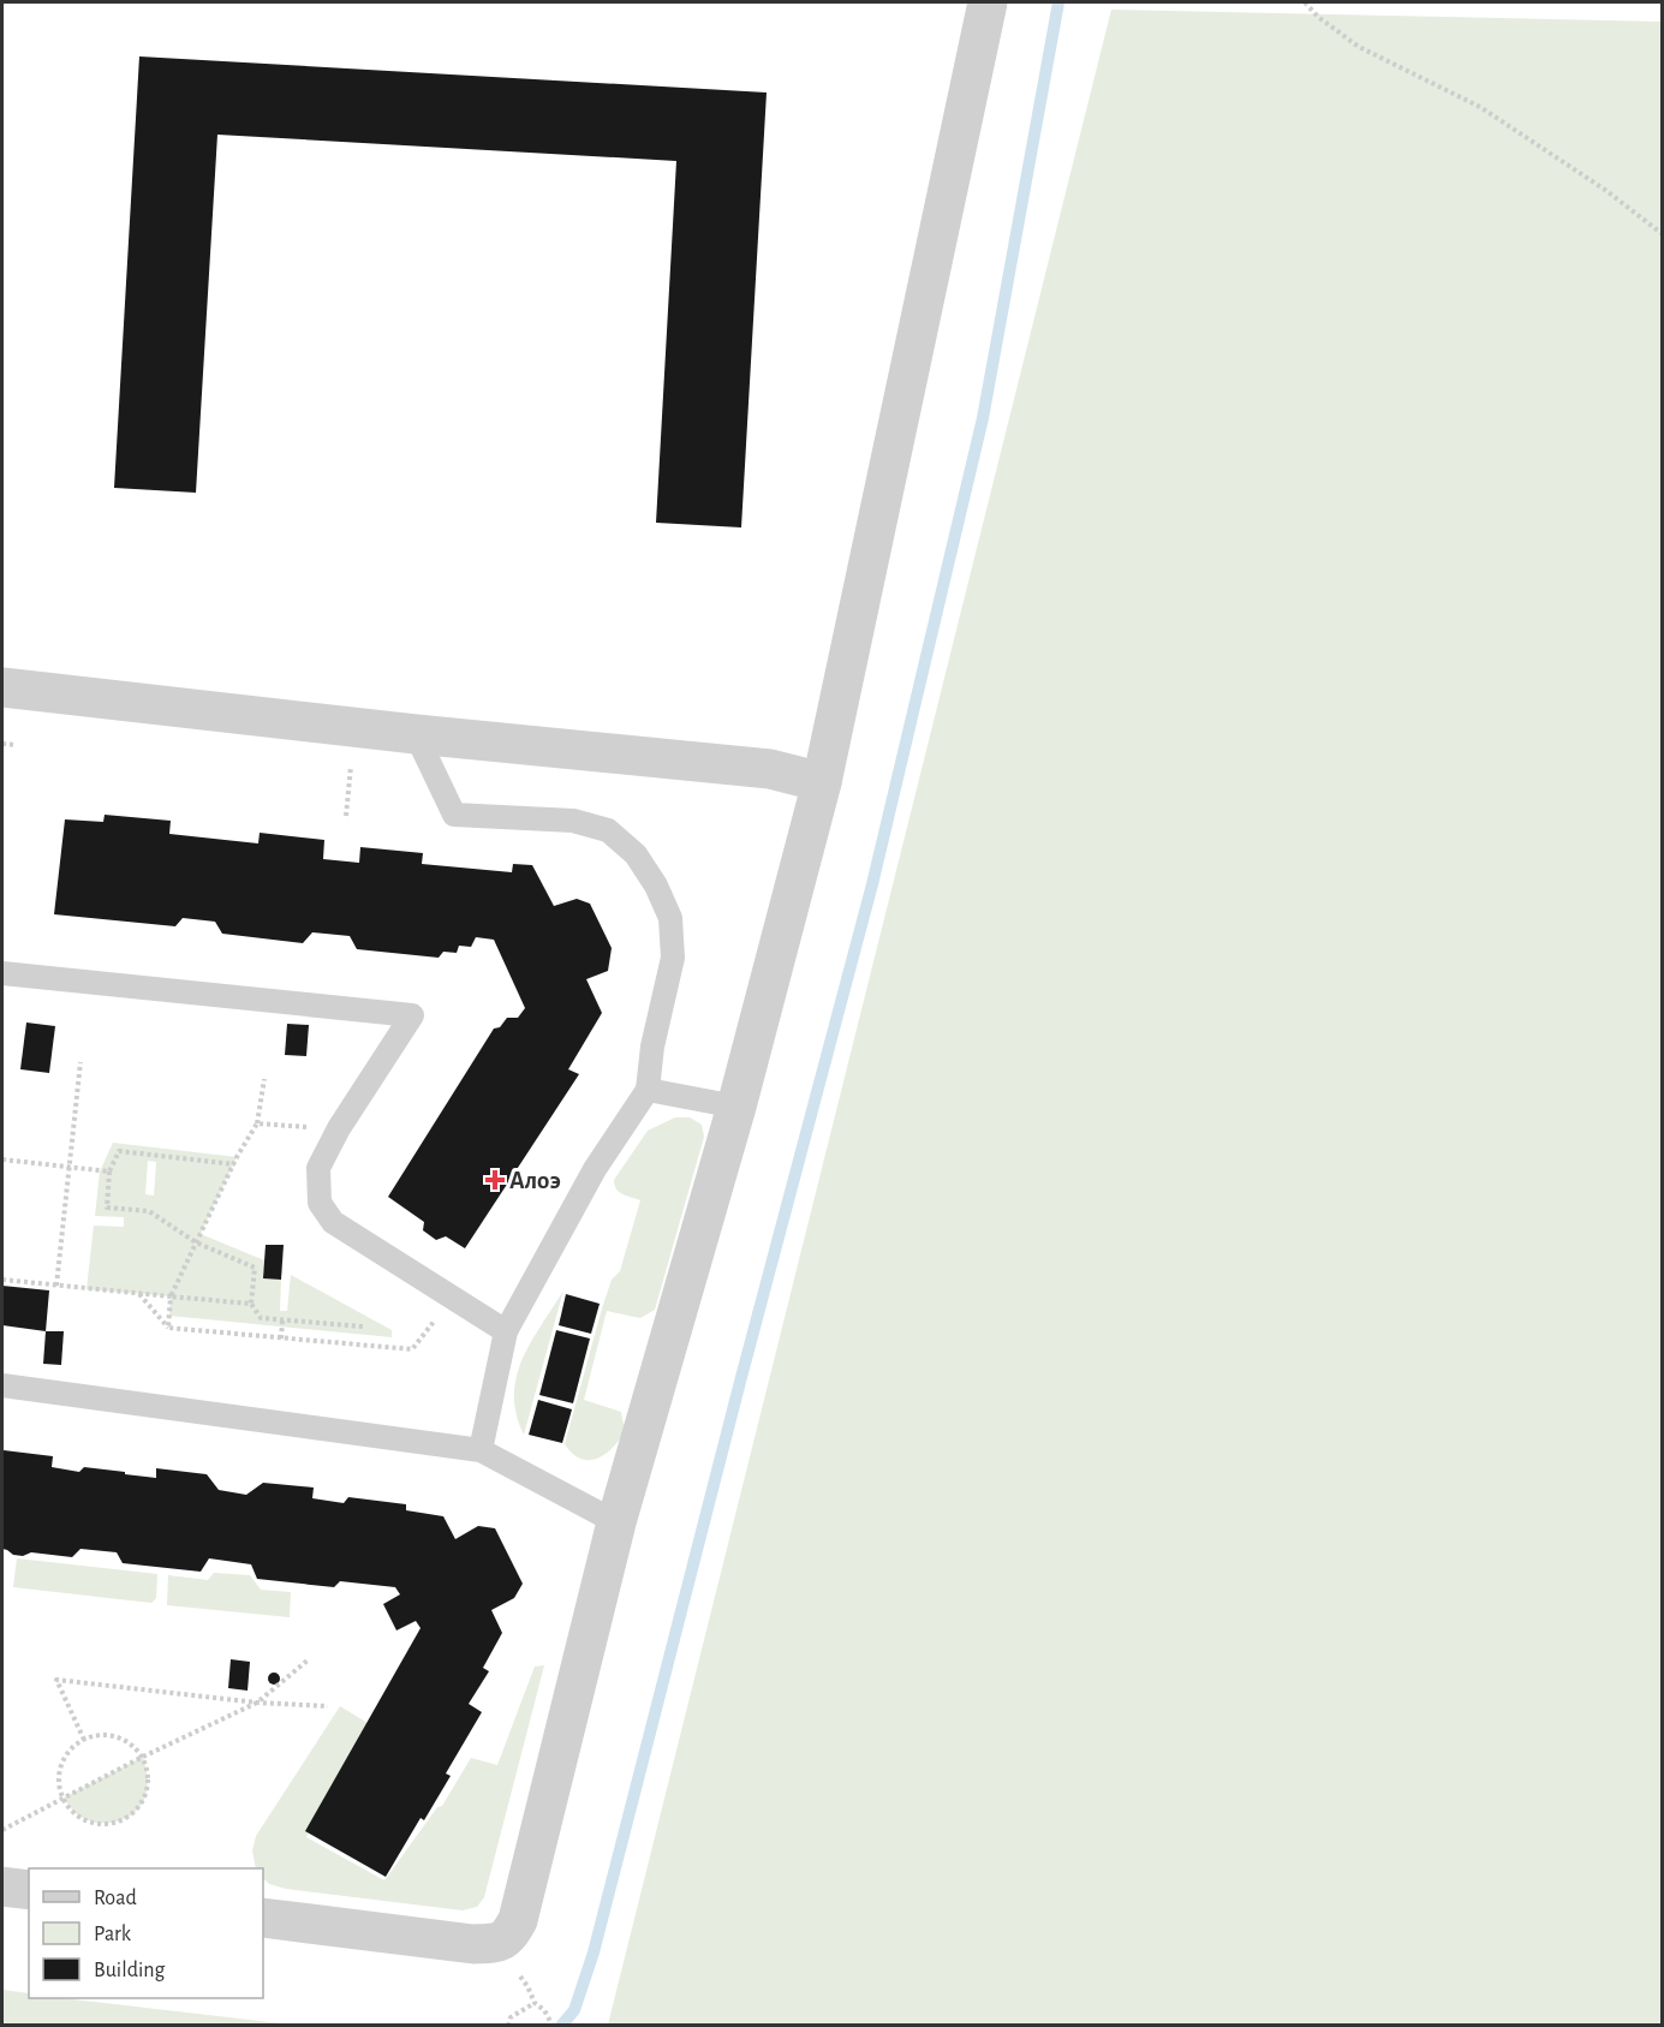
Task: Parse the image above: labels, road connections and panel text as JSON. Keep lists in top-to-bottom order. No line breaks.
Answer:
{"places":{"health":["Алоэ"]},"legend":["Road","Park","Building"]}
